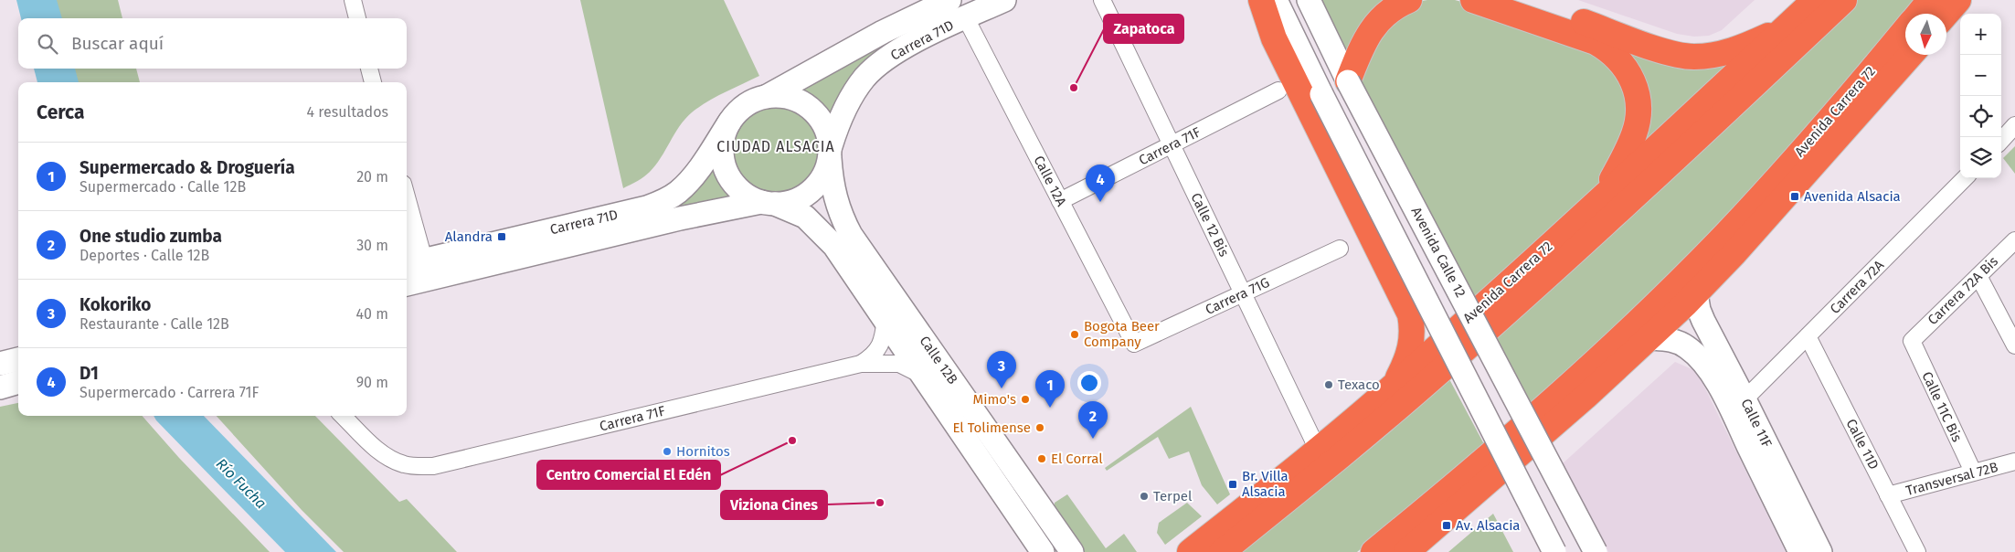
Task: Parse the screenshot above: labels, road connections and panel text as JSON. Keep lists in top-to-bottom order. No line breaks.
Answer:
{"streets":{"highway":["Avenida Carrera 72"],"street":["Carrera 71D","Carrera 71F","Calle 12A","Calle 12 Bis","Avenida Calle 12","Carrera 72A","Carrera 72A Bis","Carrera 71G","Calle 12B","Calle 11C Bis","Calle 11F","Calle 11D","Transversal 72B"]},"crossings":[["Carrera 71D","Calle 12A"],["Carrera 71D","Calle 12B"],["Avenida Carrera 72","Calle 12 Bis"],["Avenida Carrera 72","Calle 11F"],["Carrera 71F","Calle 12A"],["Carrera 71F","Calle 12 Bis"],["Carrera 71F","Calle 12B"],["Calle 12A","Carrera 71G"],["Calle 12 Bis","Carrera 71G"],["Carrera 72A","Calle 11F"],["Carrera 72A","Calle 11D"],["Carrera 72A Bis","Calle 11C Bis"],["Calle 11C Bis","Transversal 72B"],["Calle 11D","Transversal 72B"]],"districts":["CIUDAD ALSACIA"],"water":["Río Fucha"],"places":{"other":["Zapatoca","Bogota Beer Company","Texaco","Mimo's","El Tolimense","Centro Comercial El Edén","Hornitos","El Corral","Terpel","Viziona Cines"],"transit":["Avenida Alsacia","Alandra","Br. Villa Alsacia","Av. Alsacia"]},"north":"bottom","page":{"map_buttons":["+","−"],"search":"Buscar aquí","heading":["Cerca","4 resultados"],"list":[{"mark":"1","name":"Supermercado & Droguería","note":"Supermercado · Calle 12B","value":"20 m"},{"mark":"2","name":"One studio zumba","note":"Deportes · Calle 12B","value":"30 m"},{"mark":"3","name":"Kokoriko","note":"Restaurante · Calle 12B","value":"40 m"},{"mark":"4","name":"D1","note":"Supermercado · Carrera 71F","value":"90 m"}],"pins":["4","3","1","2"]}}
